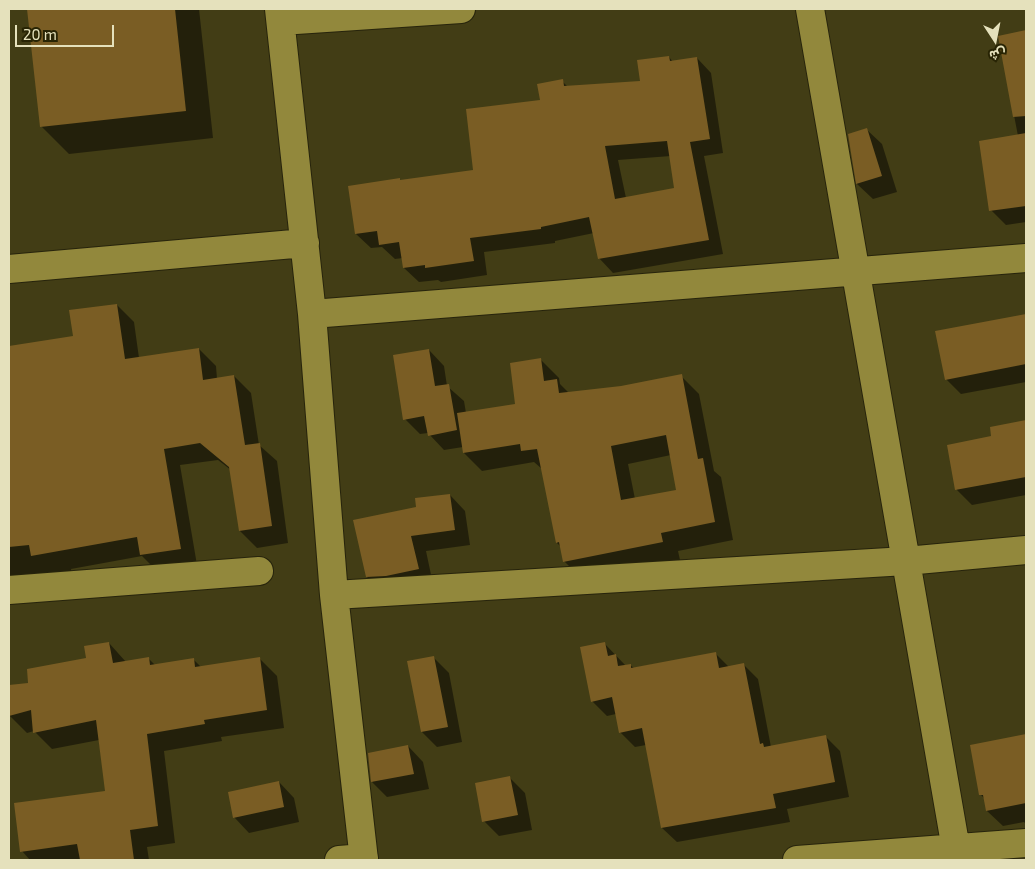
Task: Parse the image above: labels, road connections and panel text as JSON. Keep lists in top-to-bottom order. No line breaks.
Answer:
{"scale_bar":"20 m","north":"bottom"}
